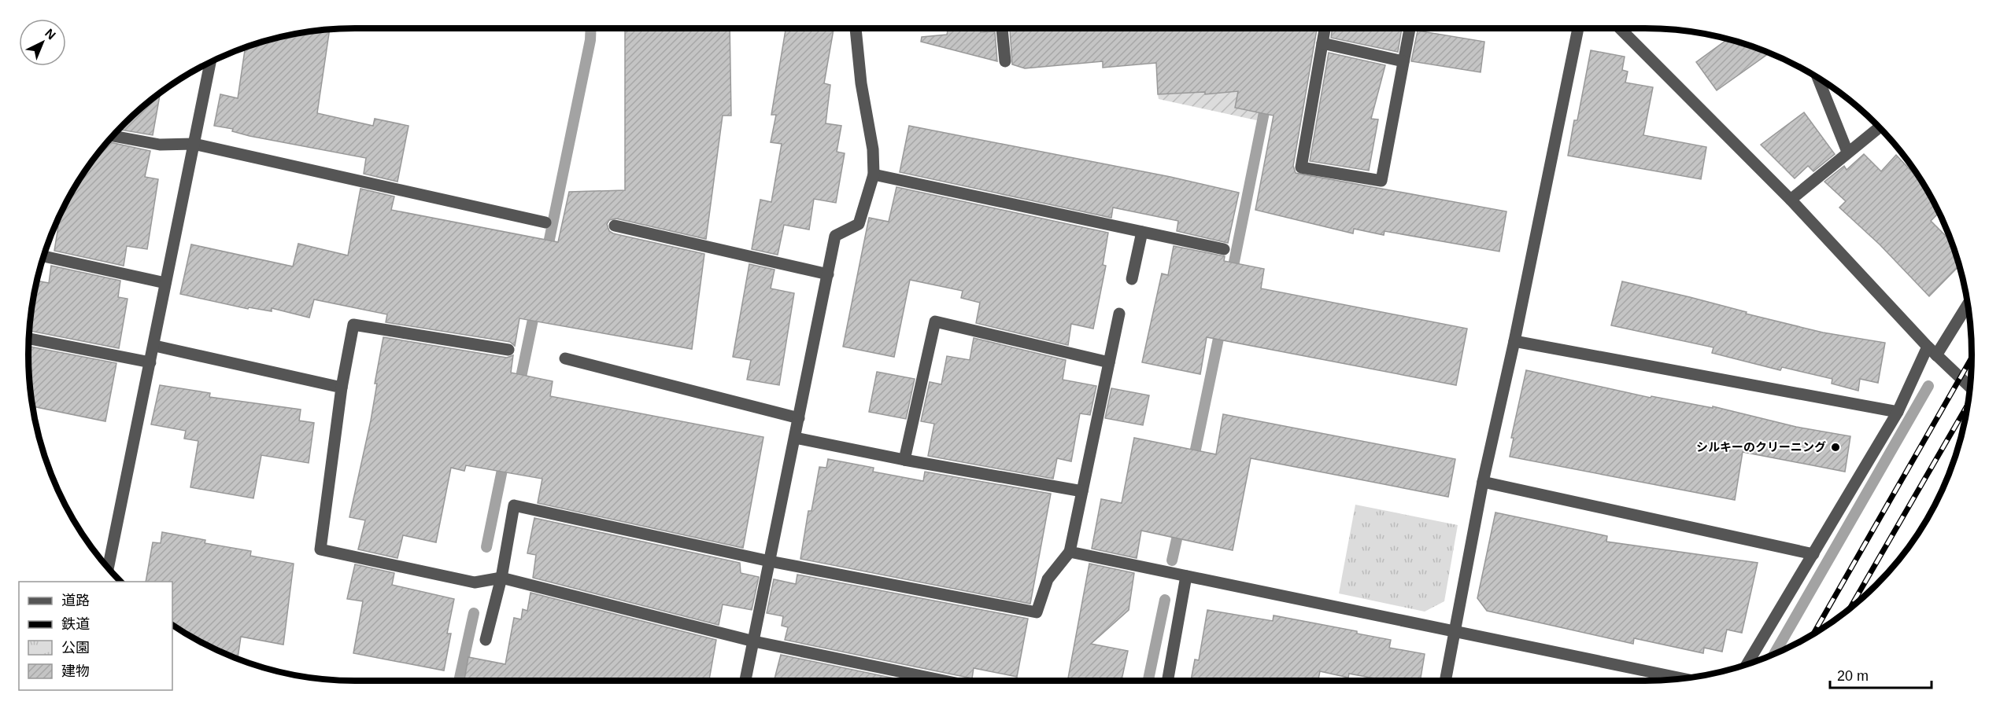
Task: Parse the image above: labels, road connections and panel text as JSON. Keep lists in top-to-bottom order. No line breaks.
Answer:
{"places":["シルキーのクリーニング"],"legend":["道路","鉄道","公園","建物"],"scale_bar":"20 m","north":"top right"}
